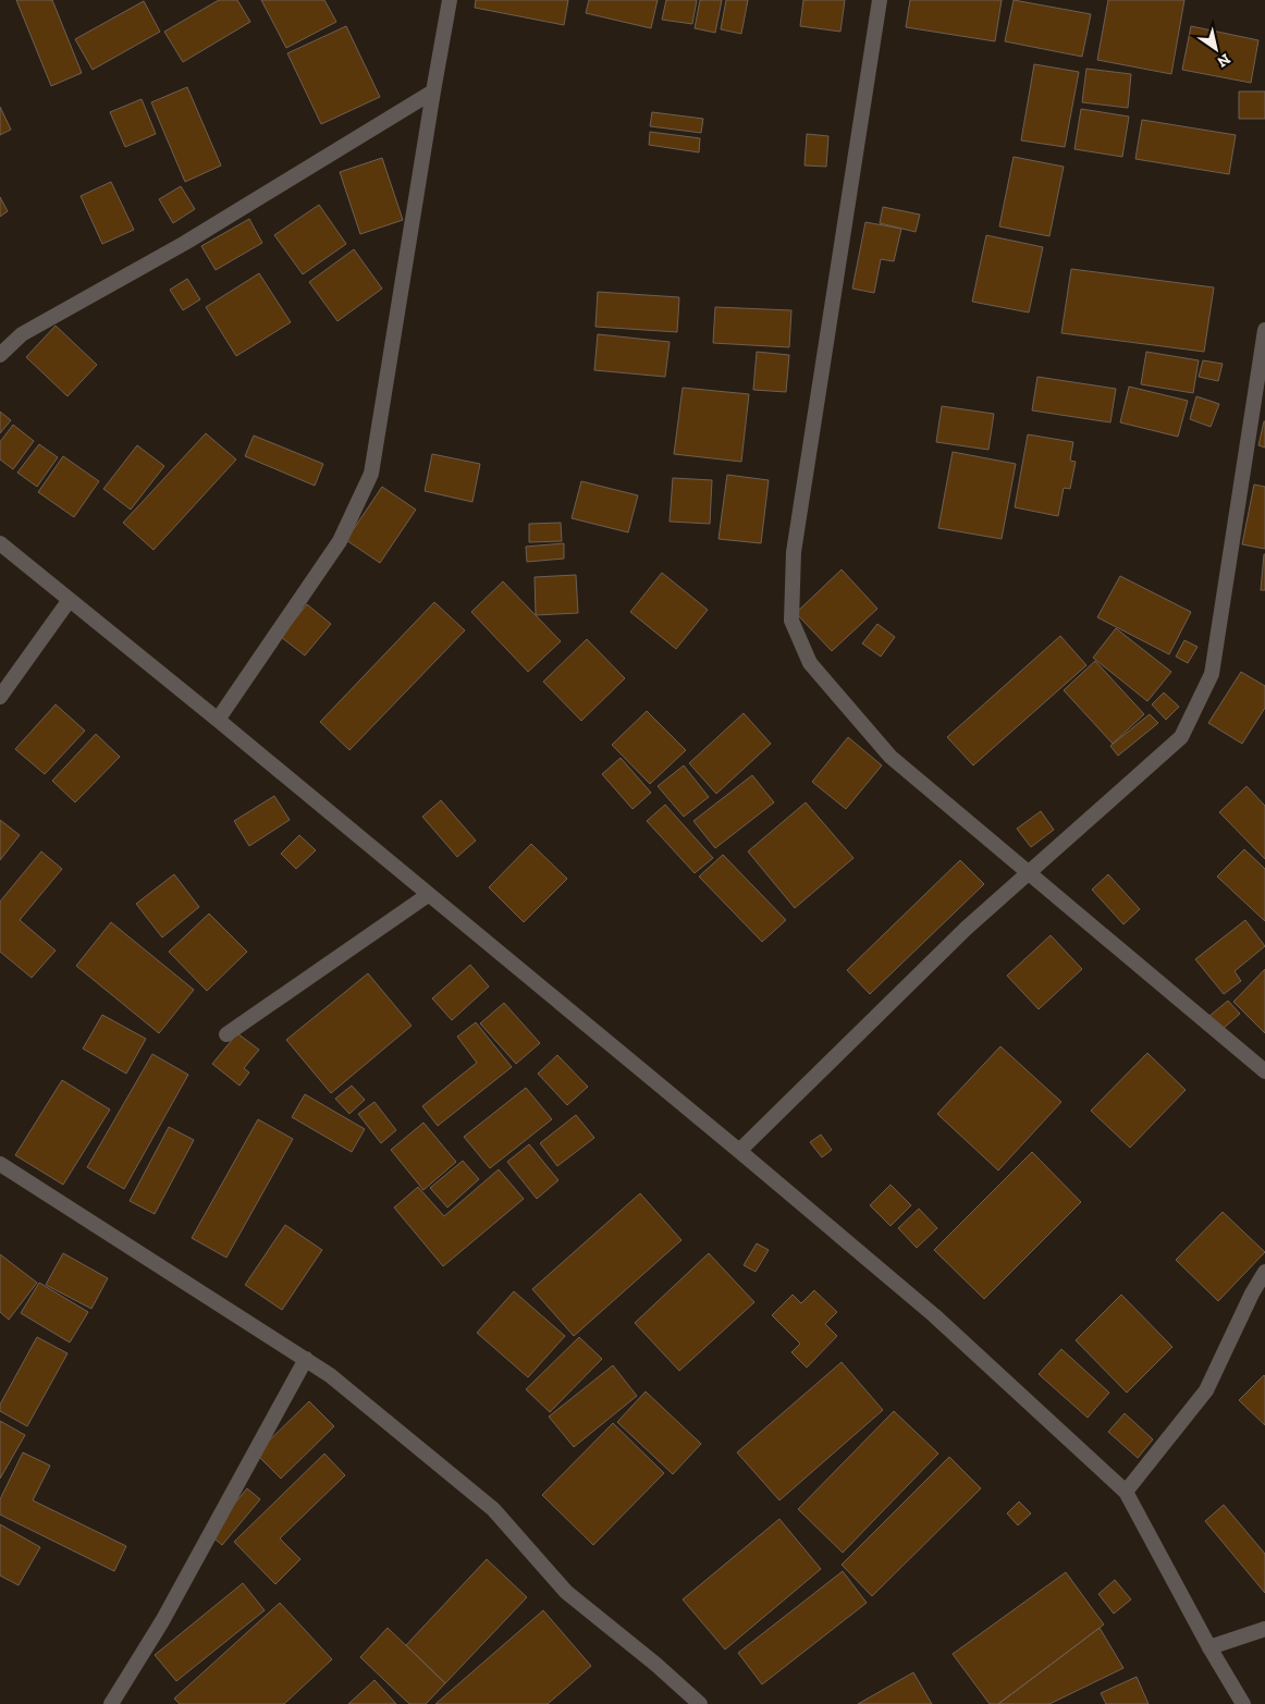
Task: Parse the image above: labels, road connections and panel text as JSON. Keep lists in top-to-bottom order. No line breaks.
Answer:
{"north":"bottom right"}
